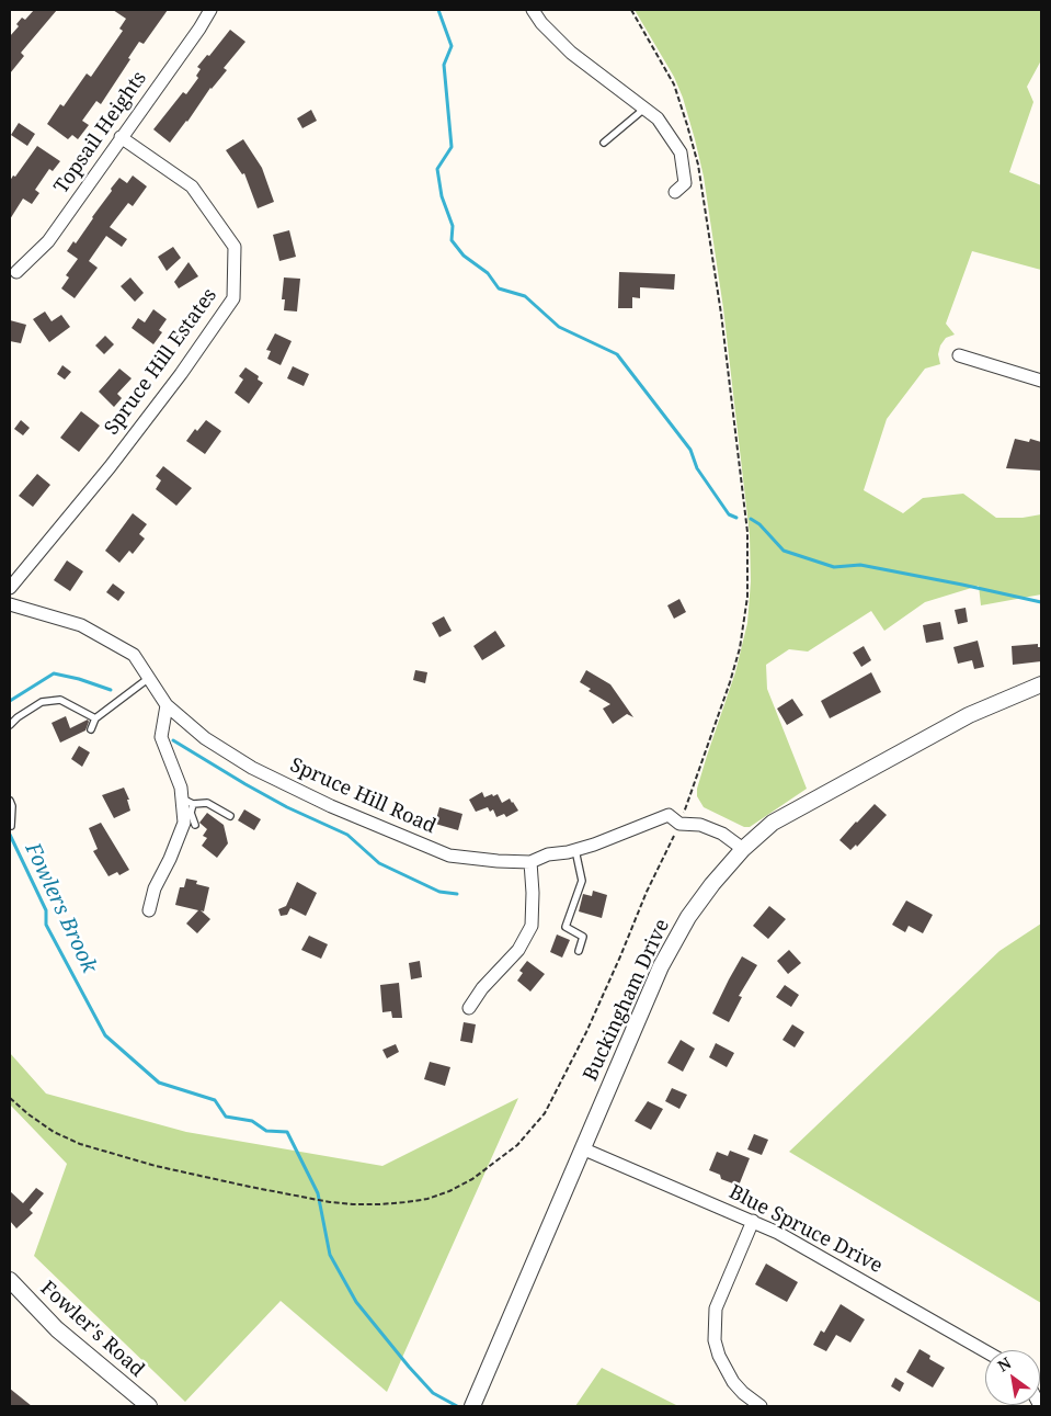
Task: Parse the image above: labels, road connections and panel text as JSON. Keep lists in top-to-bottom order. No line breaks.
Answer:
{"streets":{"street":["Topsail Heights","Spruce Hill Estates","Spruce Hill Road","Buckingham Drive","Blue Spruce Drive","Fowler's Road"]},"crossings":[["Topsail Heights","Spruce Hill Estates"],["Spruce Hill Road","Buckingham Drive"],["Buckingham Drive","Blue Spruce Drive"]],"water":["Fowlers Brook"],"north":"top left"}
